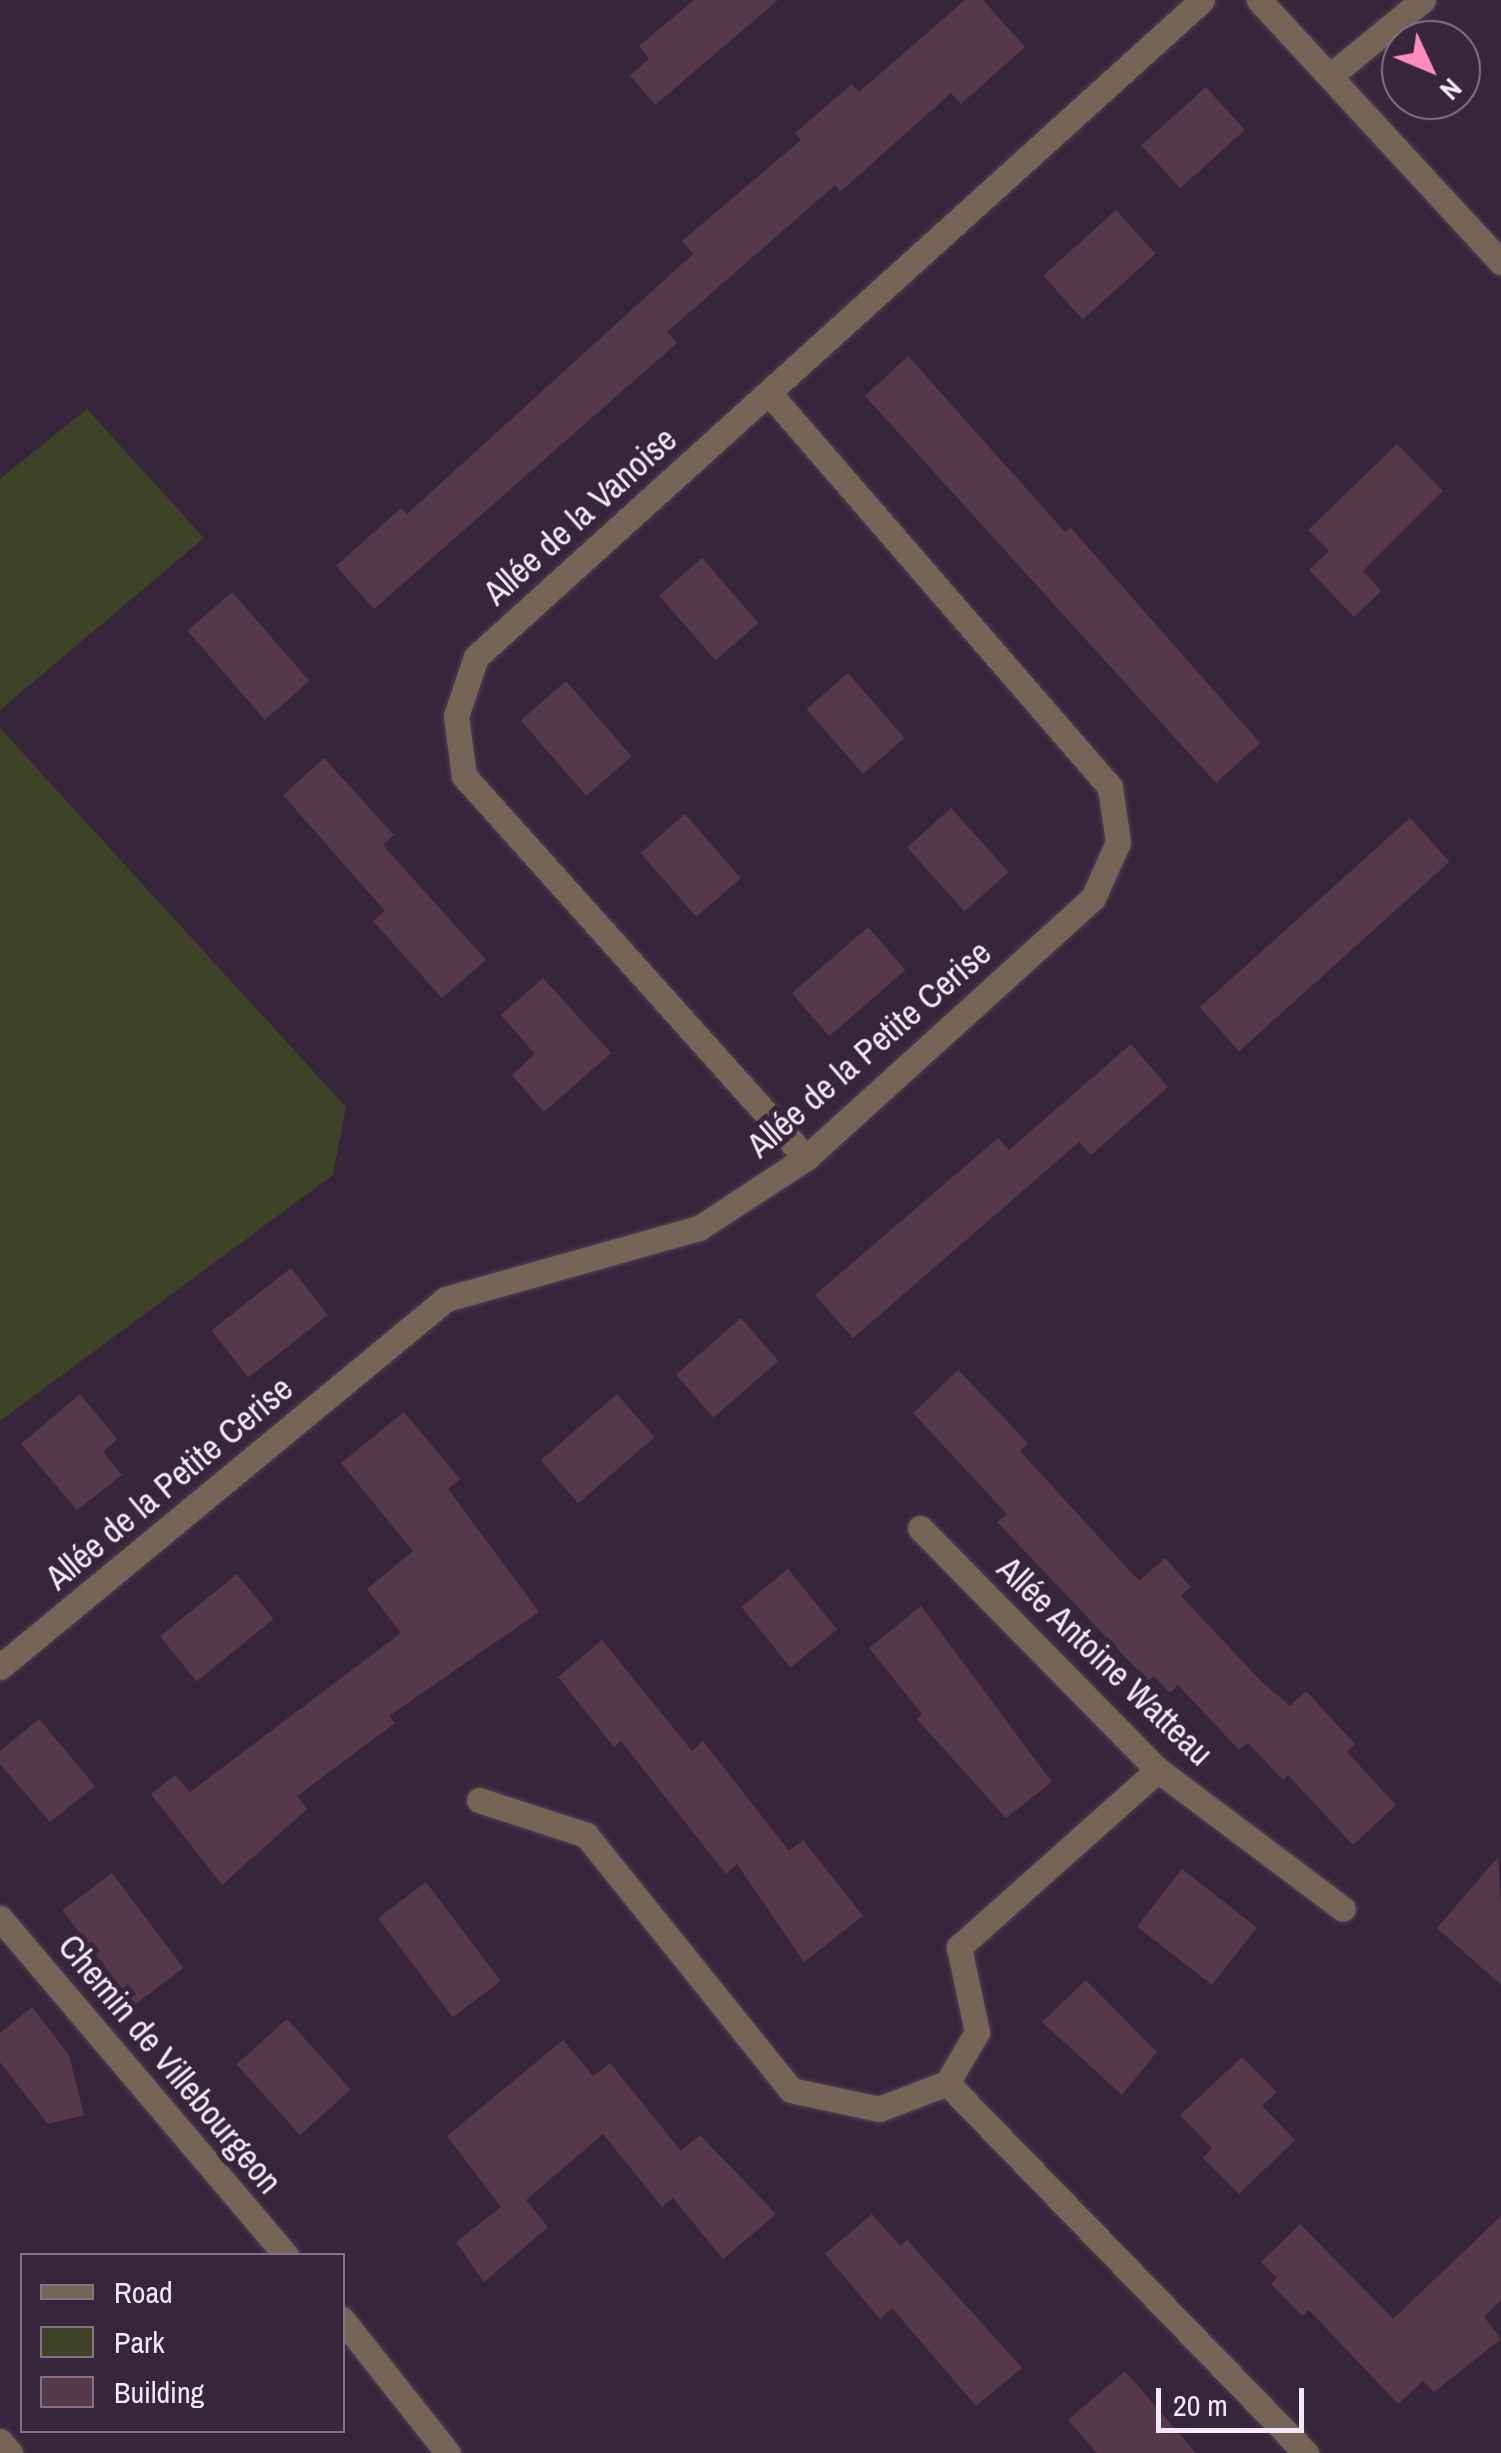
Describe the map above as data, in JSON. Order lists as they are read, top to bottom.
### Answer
{
  "streets": {
    "street": [
      "Allée de la Vanoise",
      "Allée de la Petite Cerise",
      "Allée Antoine Watteau",
      "Chemin de Villebourgeon"
    ]
  },
  "crossings": [
    ["Allée de la Vanoise", "Allée de la Petite Cerise"]
  ],
  "legend": ["Road", "Park", "Building"],
  "scale_bar": "20 m",
  "north": "bottom right"
}
